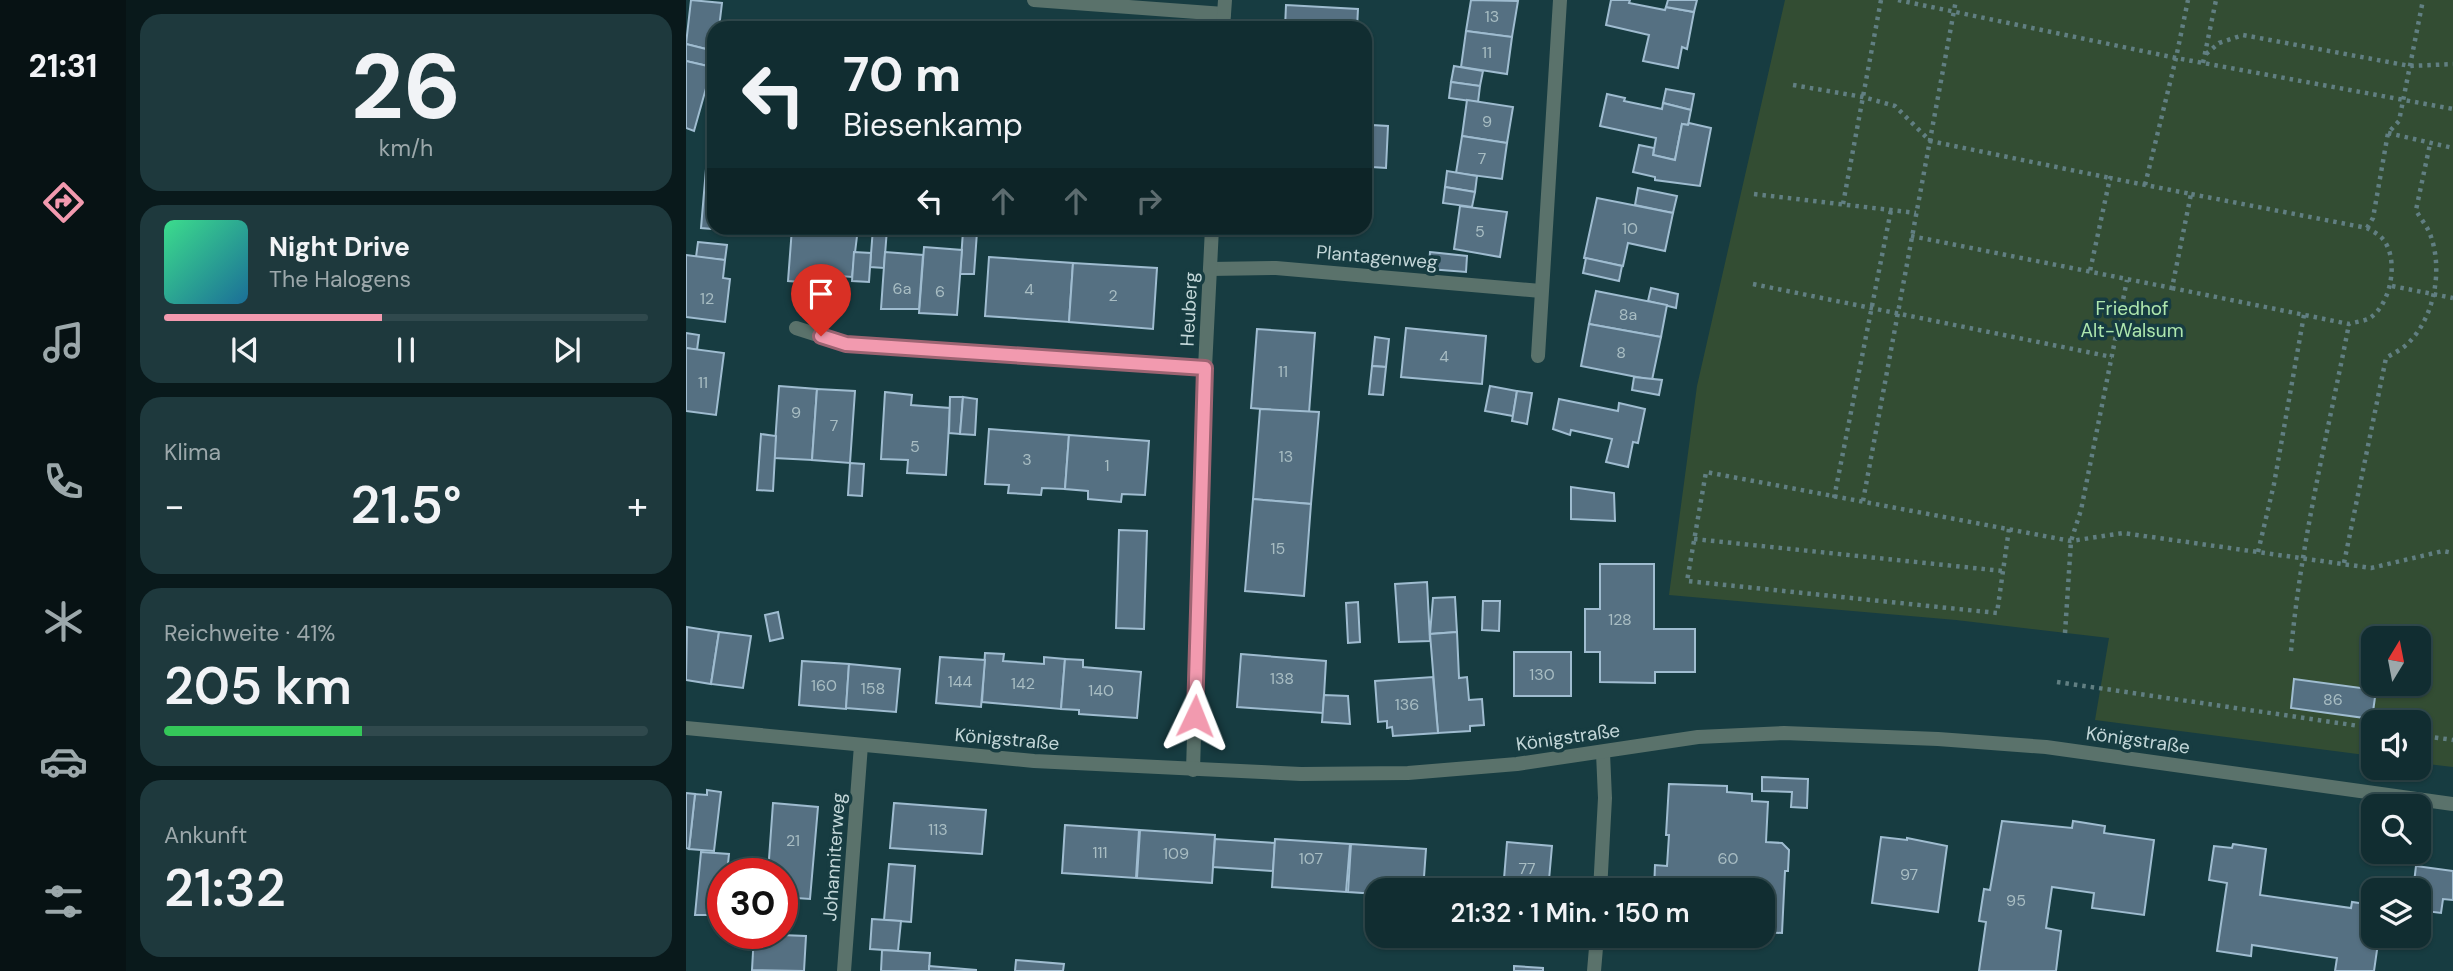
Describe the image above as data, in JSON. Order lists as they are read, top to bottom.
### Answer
{
  "streets": {
    "street": [
      "Plantagenweg",
      "Heuberg",
      "Königstraße",
      "Johanniterweg"
    ]
  },
  "crossings": [
    ["Plantagenweg", "Heuberg"],
    ["Heuberg", "Königstraße"],
    ["Königstraße", "Johanniterweg"]
  ],
  "parks": ["Friedhof Alt-Walsum"],
  "house_numbers": [
    "13",
    "11",
    "9",
    "7",
    "10",
    "5",
    "6a",
    "4",
    "6",
    "2",
    "12",
    "8a",
    "8",
    "4",
    "11",
    "11",
    "9",
    "7",
    "5",
    "13",
    "3",
    "1",
    "15",
    "128",
    "130",
    "138",
    "144",
    "142",
    "160",
    "158",
    "140",
    "86",
    "136",
    "113",
    "21",
    "111",
    "109",
    "107",
    "60",
    "77",
    "97",
    "95"
  ],
  "north": "top",
  "page": {
    "tabs": "21:31",
    "tile": [
      ["26", "km/h"],
      "Klima",
      ["Reichweite · 41%", "205 km"],
      ["Ankunft", "21:32"]
    ],
    "turn": ["70 m", "Biesenkamp"],
    "song": ["Night Drive", "The Halogens"],
    "heat": ["−", "21.5°", "+"],
    "limit": "30",
    "trip": "21:32 · 1 Min. · 150 m"
  }
}
